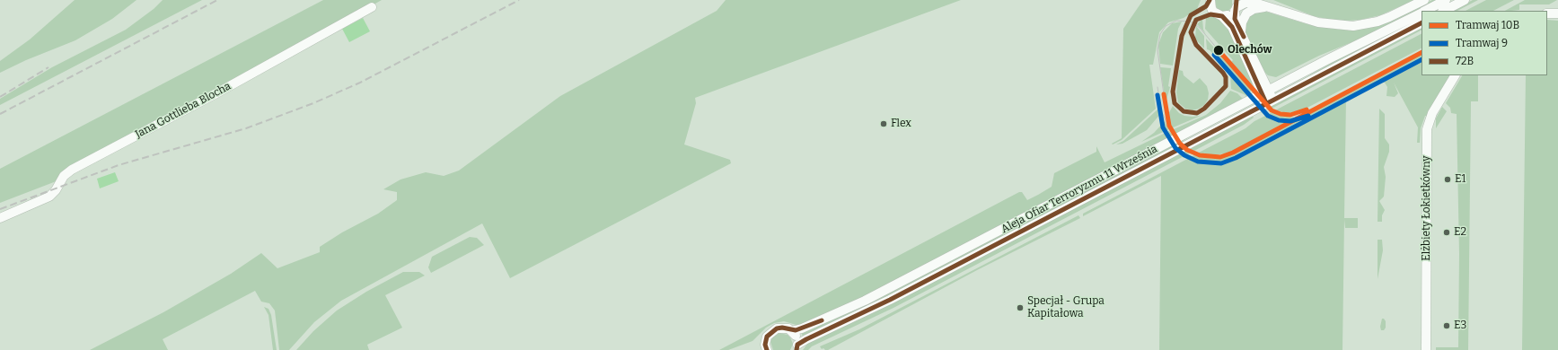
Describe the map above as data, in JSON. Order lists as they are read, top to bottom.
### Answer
{
  "streets": {
    "street": ["Jana Gottlieba Blocha", "Aleja Ofiar Terroryzmu 11 Września", "Elżbiety Łokietkówny"]
  },
  "places": [
    "Olechów",
    "Flex",
    "E1",
    "E2",
    "Specjał - Grupa Kapitałowa",
    "E3"
  ],
  "lines": ["transit line 72B", "tram line 10B", "tram line 9"],
  "legend": ["Tramwaj 10B", "Tramwaj 9", "72B"]
}
